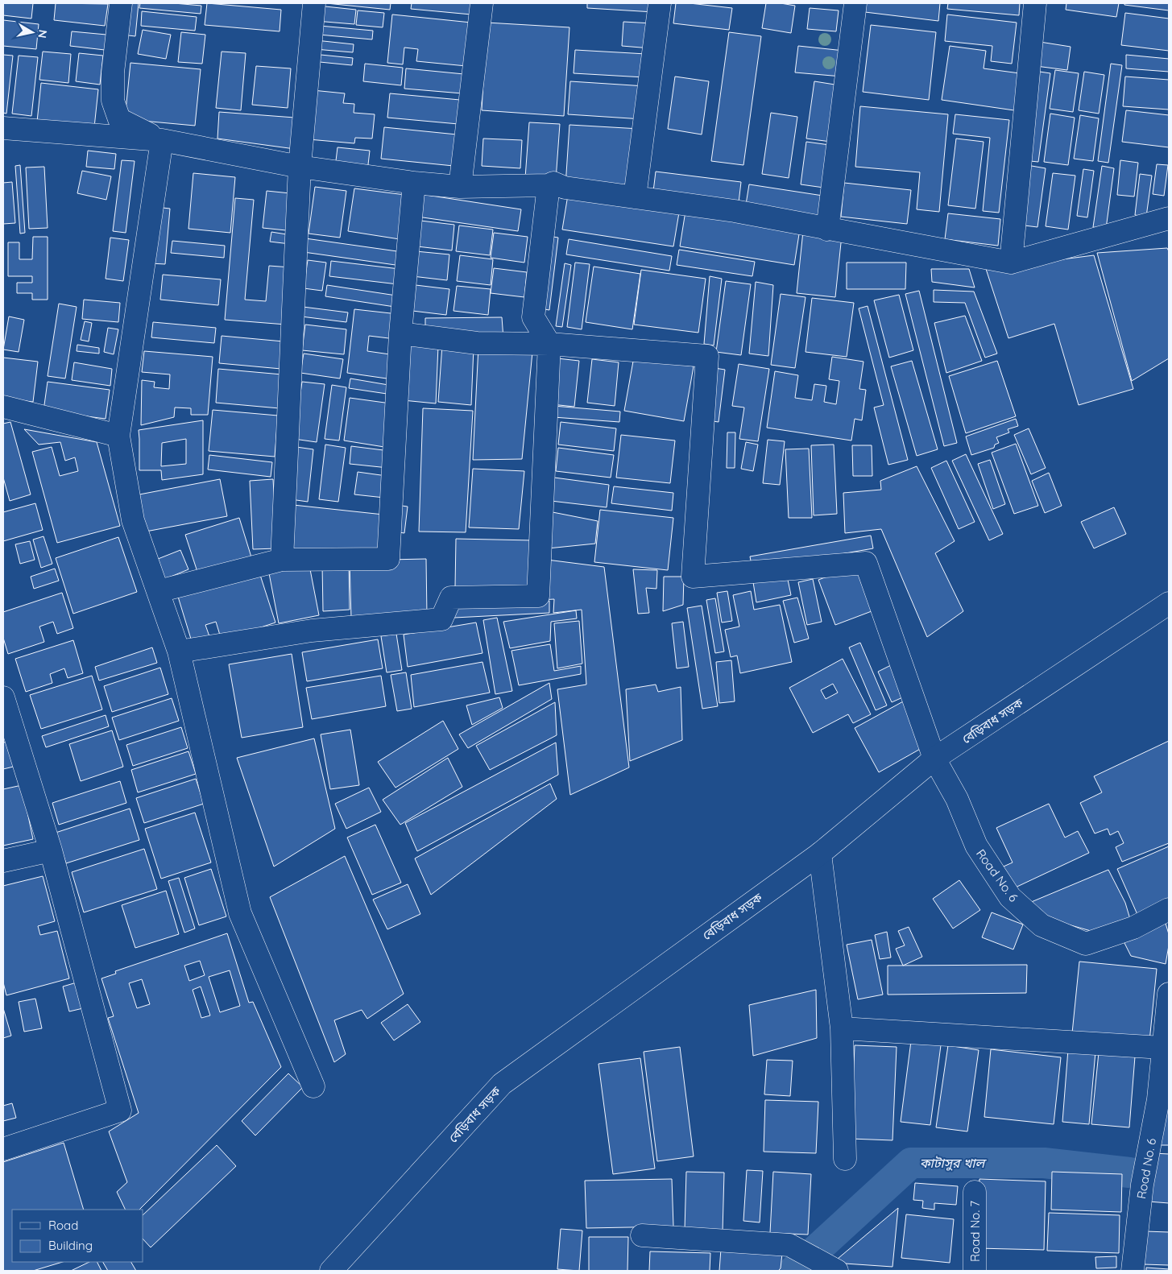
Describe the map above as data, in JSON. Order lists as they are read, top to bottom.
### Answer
{
  "streets": {
    "main road": ["বেড়িবাধ সড়ক", "Road No. 6", "Road No. 7"]
  },
  "crossings": [
    ["বেড়িবাধ সড়ক", "Road No. 6"]
  ],
  "water": ["কাটাসুর খাল"],
  "legend": ["Road", "Building"],
  "north": "right"
}
